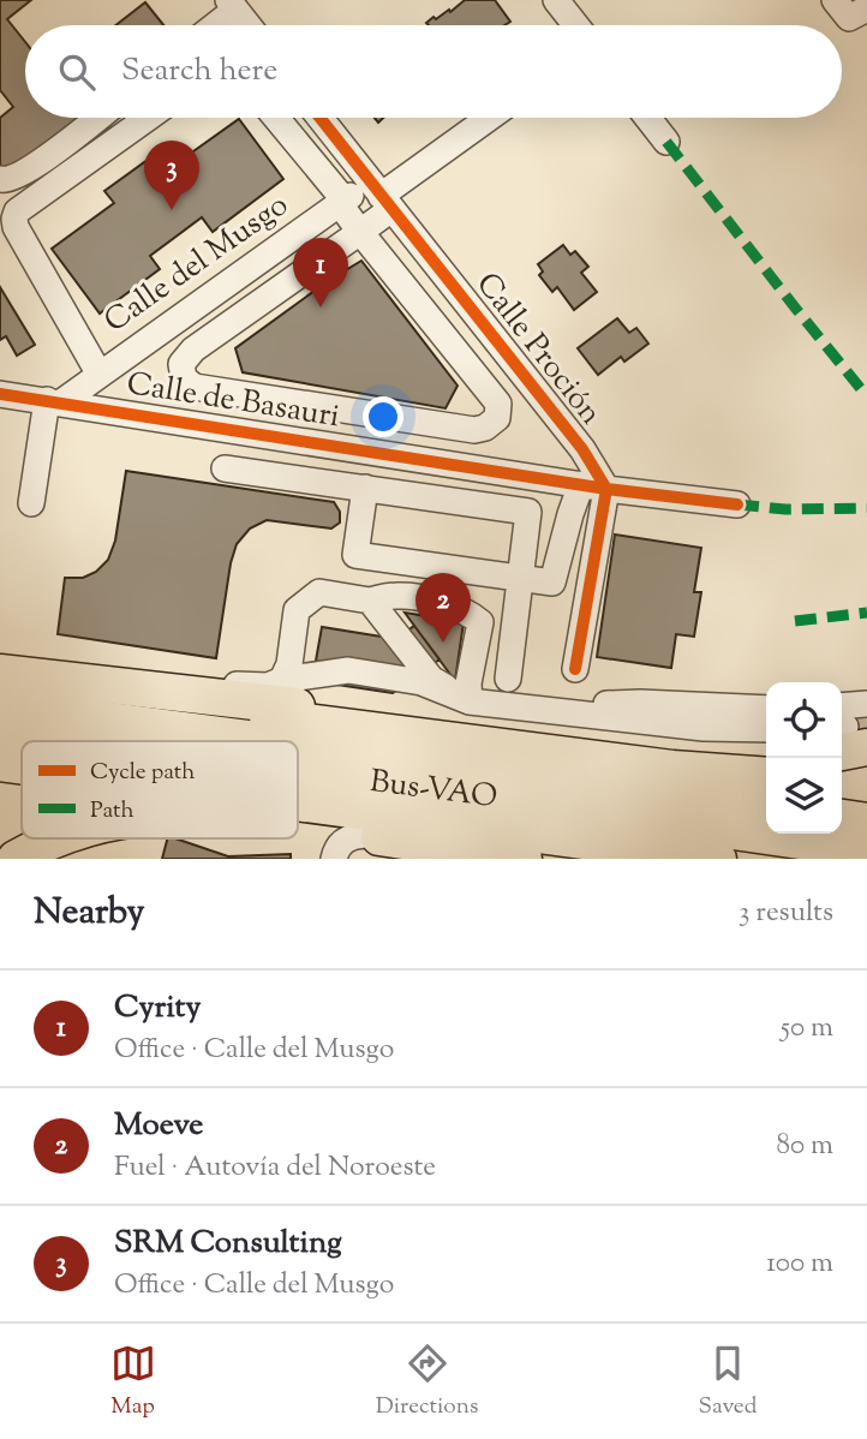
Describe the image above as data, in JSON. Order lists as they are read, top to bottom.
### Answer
{
  "streets": {
    "highway": ["Bus-VAO"],
    "street": ["Calle del Musgo", "Calle Proción", "Calle de Basauri"]
  },
  "crossings": [
    ["Calle del Musgo", "Calle Proción"],
    ["Calle del Musgo", "Calle de Basauri"],
    ["Calle Proción", "Calle de Basauri"]
  ],
  "legend": ["Cycle path", "Path"],
  "page": {
    "search": "Search here",
    "pins": ["3", "1", "2"],
    "heading": ["Nearby", "3 results"],
    "list": [
      {
        "mark": "1",
        "name": "Cyrity",
        "note": "Office · Calle del Musgo",
        "value": "50 m"
      },
      {
        "mark": "2",
        "name": "Moeve",
        "note": "Fuel · Autovía del Noroeste",
        "value": "80 m"
      },
      {
        "mark": "3",
        "name": "SRM Consulting",
        "note": "Office · Calle del Musgo",
        "value": "100 m"
      }
    ],
    "nav": ["Map", "Directions", "Saved"]
  }
}
